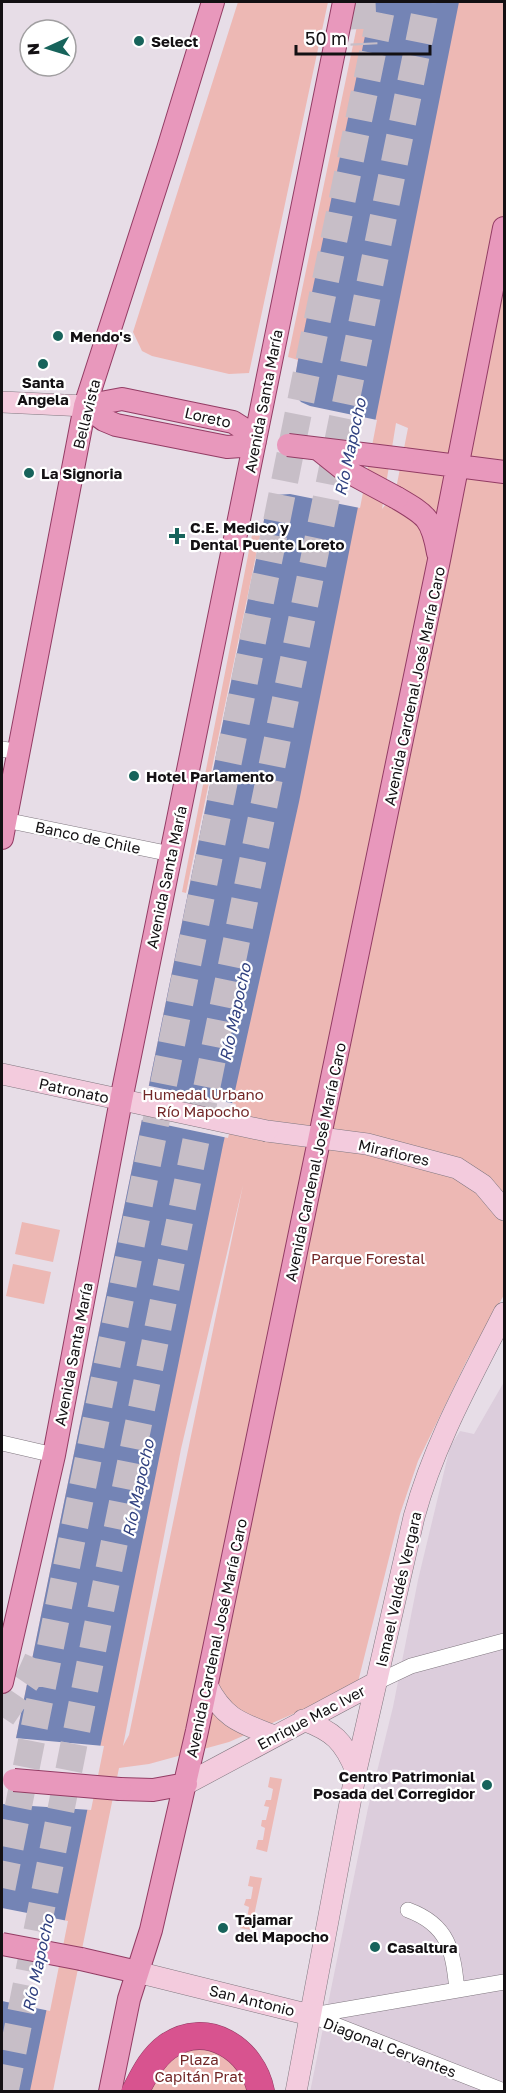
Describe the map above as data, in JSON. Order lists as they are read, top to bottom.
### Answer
{
  "streets": {
    "main road": [
      "Avenida Santa María",
      "Bellavista",
      "Loreto",
      "Avenida Cardenal José María Caro",
      "Patronato",
      "Miraflores",
      "Ismael Valdés Vergara",
      "Enrique Mac Iver",
      "San Antonio"
    ],
    "street": ["Banco de Chile", "Diagonal Cervantes"]
  },
  "crossings": [
    ["Avenida Santa María", "Loreto"],
    ["Avenida Santa María", "Banco de Chile"],
    ["Avenida Santa María", "Patronato"],
    ["Bellavista", "Loreto"],
    ["Bellavista", "Banco de Chile"],
    ["Loreto", "Avenida Cardenal José María Caro"],
    ["Avenida Cardenal José María Caro", "Miraflores"],
    ["Avenida Cardenal José María Caro", "Enrique Mac Iver"],
    ["Avenida Cardenal José María Caro", "San Antonio"],
    ["Patronato", "Miraflores"],
    ["Ismael Valdés Vergara", "Enrique Mac Iver"],
    ["Ismael Valdés Vergara", "San Antonio"],
    ["Ismael Valdés Vergara", "Diagonal Cervantes"],
    ["San Antonio", "Diagonal Cervantes"]
  ],
  "water": ["Río Mapocho"],
  "parks": ["Humedal Urbano Río Mapocho", "Parque Forestal", "Plaza Capitán Prat"],
  "places": {
    "other": [
      "Select",
      "Mendo's",
      "Santa Angela",
      "La Signoria",
      "Hotel Parlamento",
      "Centro Patrimonial Posada del Corregidor",
      "Tajamar del Mapocho",
      "Casaltura"
    ],
    "health": ["C.E. Medico y Dental Puente Loreto"]
  },
  "scale_bar": "50 m",
  "north": "left"
}
